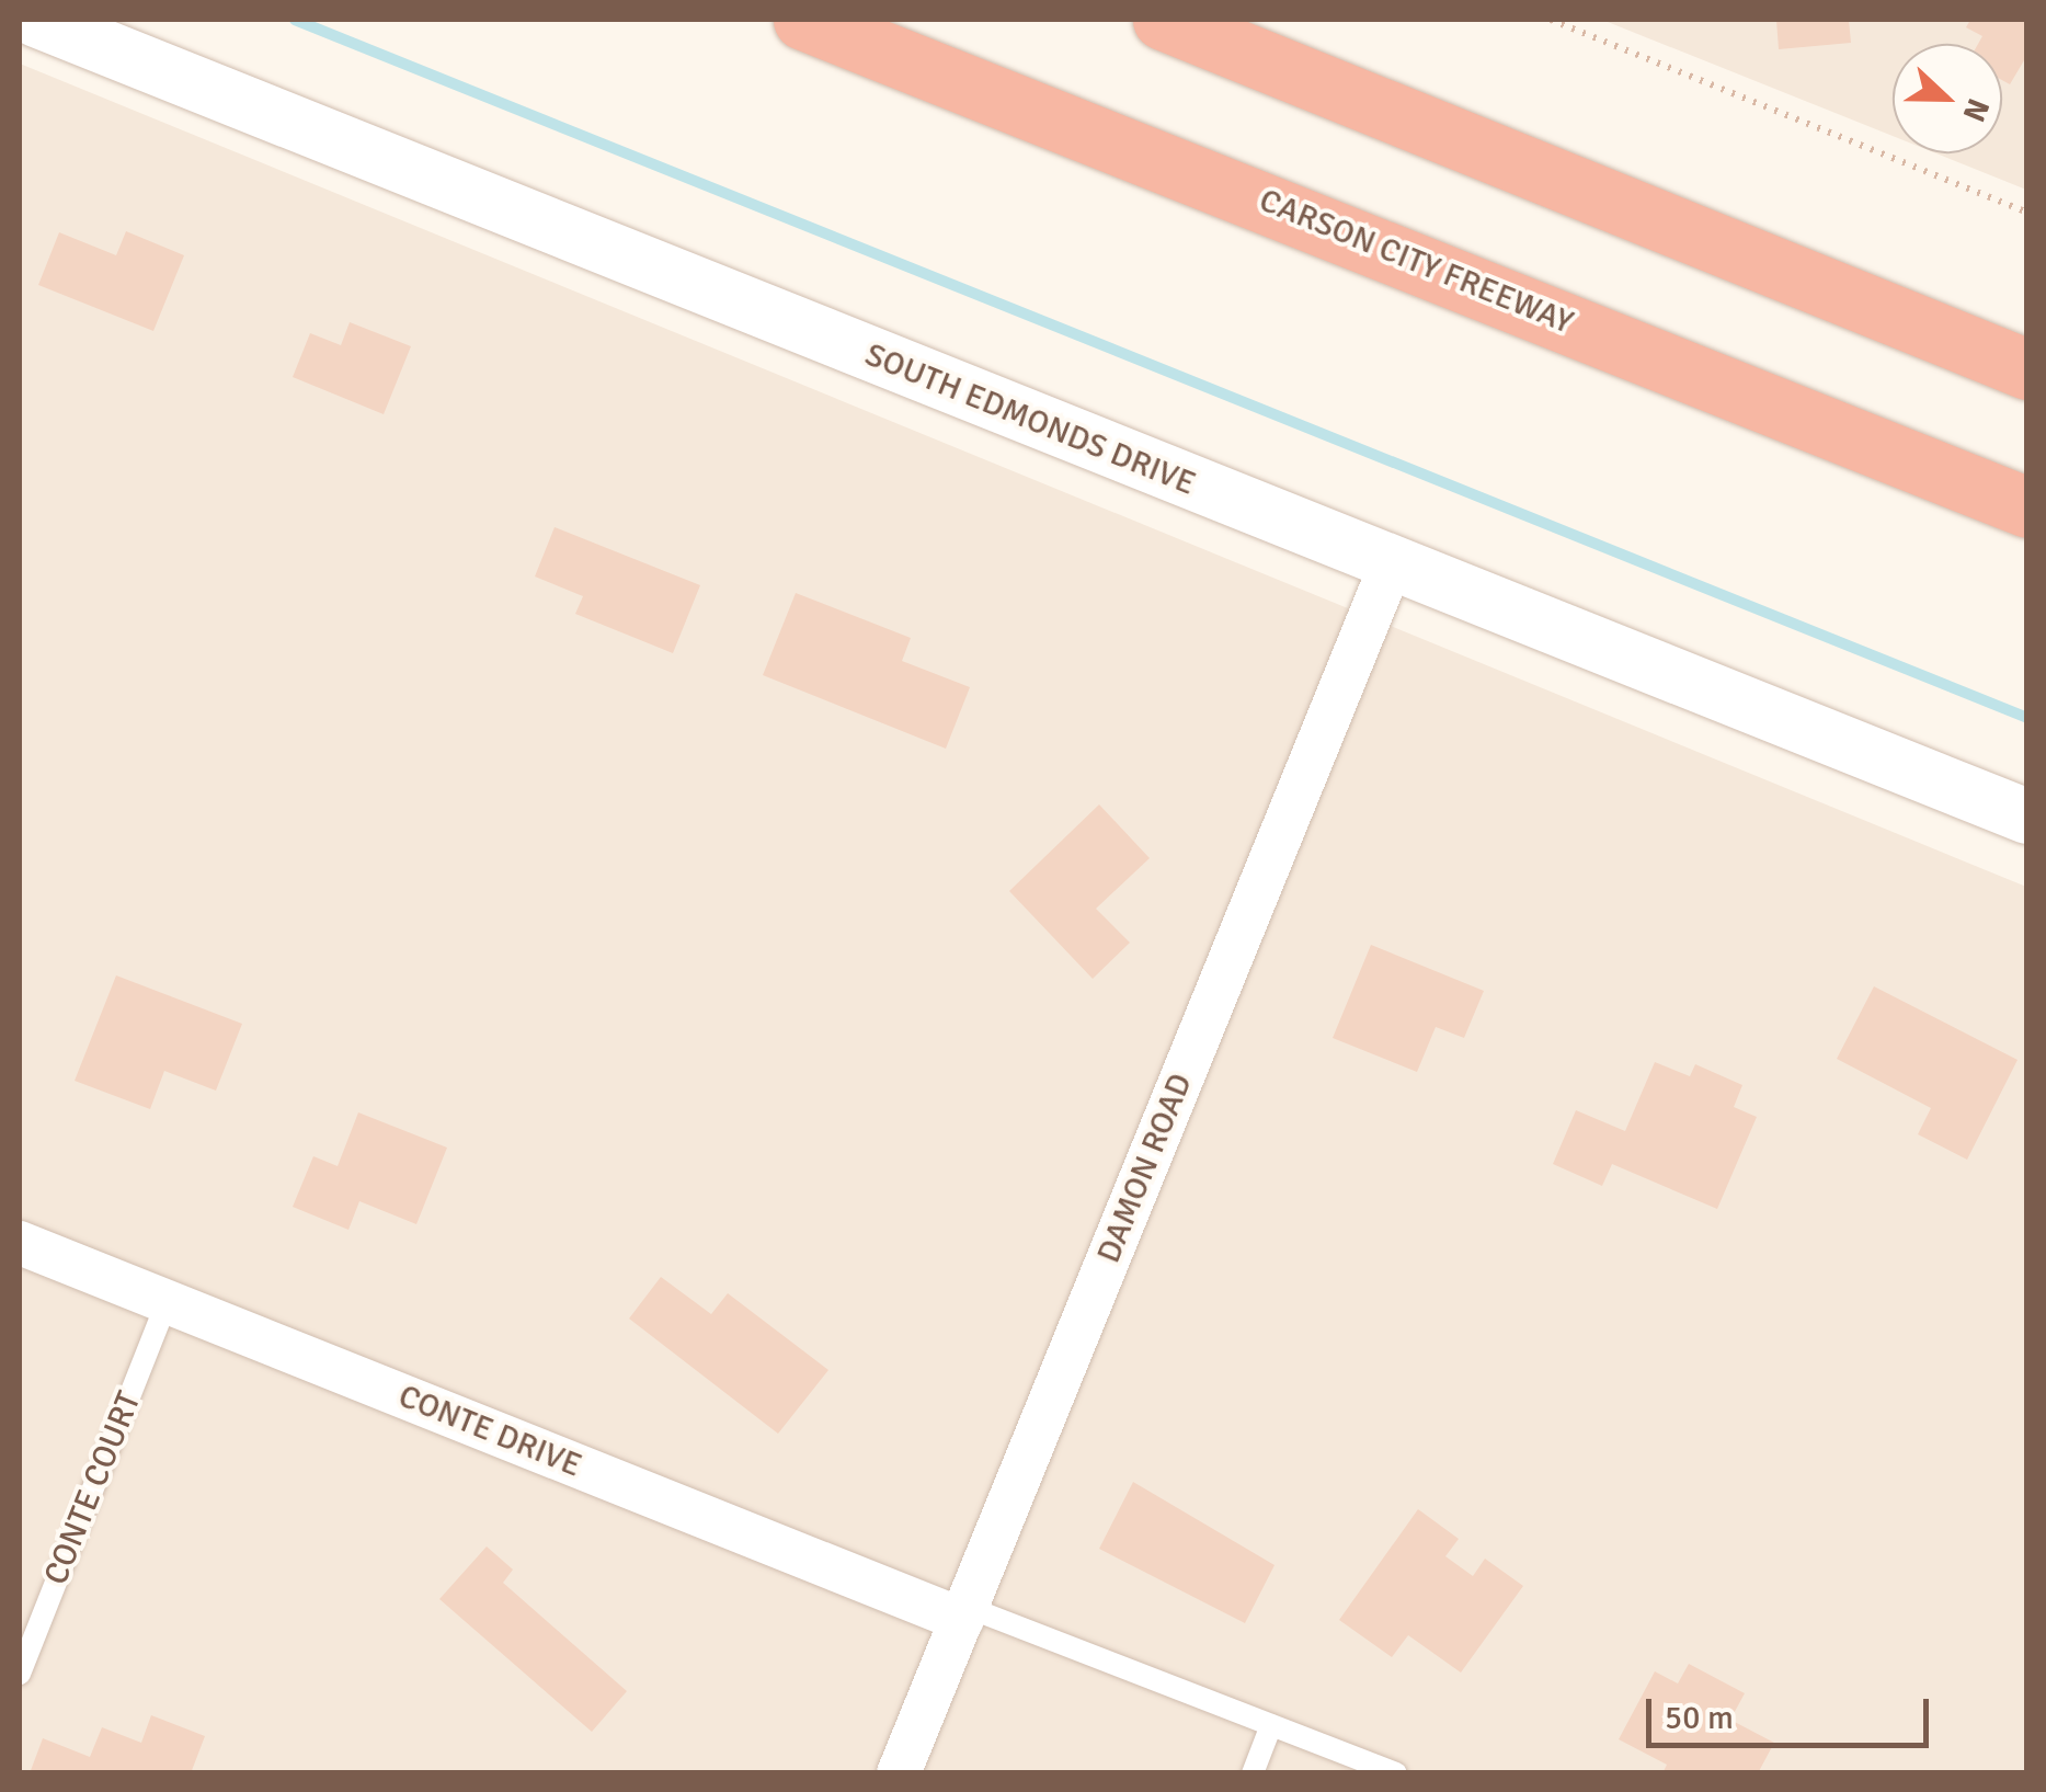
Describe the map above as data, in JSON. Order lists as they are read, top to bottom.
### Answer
{
  "streets": {
    "highway": ["CARSON CITY FREEWAY"],
    "street": ["SOUTH EDMONDS DRIVE", "DAMON ROAD", "CONTE DRIVE"],
    "lane": ["CONTE COURT"]
  },
  "crossings": [
    ["SOUTH EDMONDS DRIVE", "DAMON ROAD"],
    ["DAMON ROAD", "CONTE DRIVE"],
    ["CONTE DRIVE", "CONTE COURT"]
  ],
  "scale_bar": "50 m",
  "north": "right"
}
